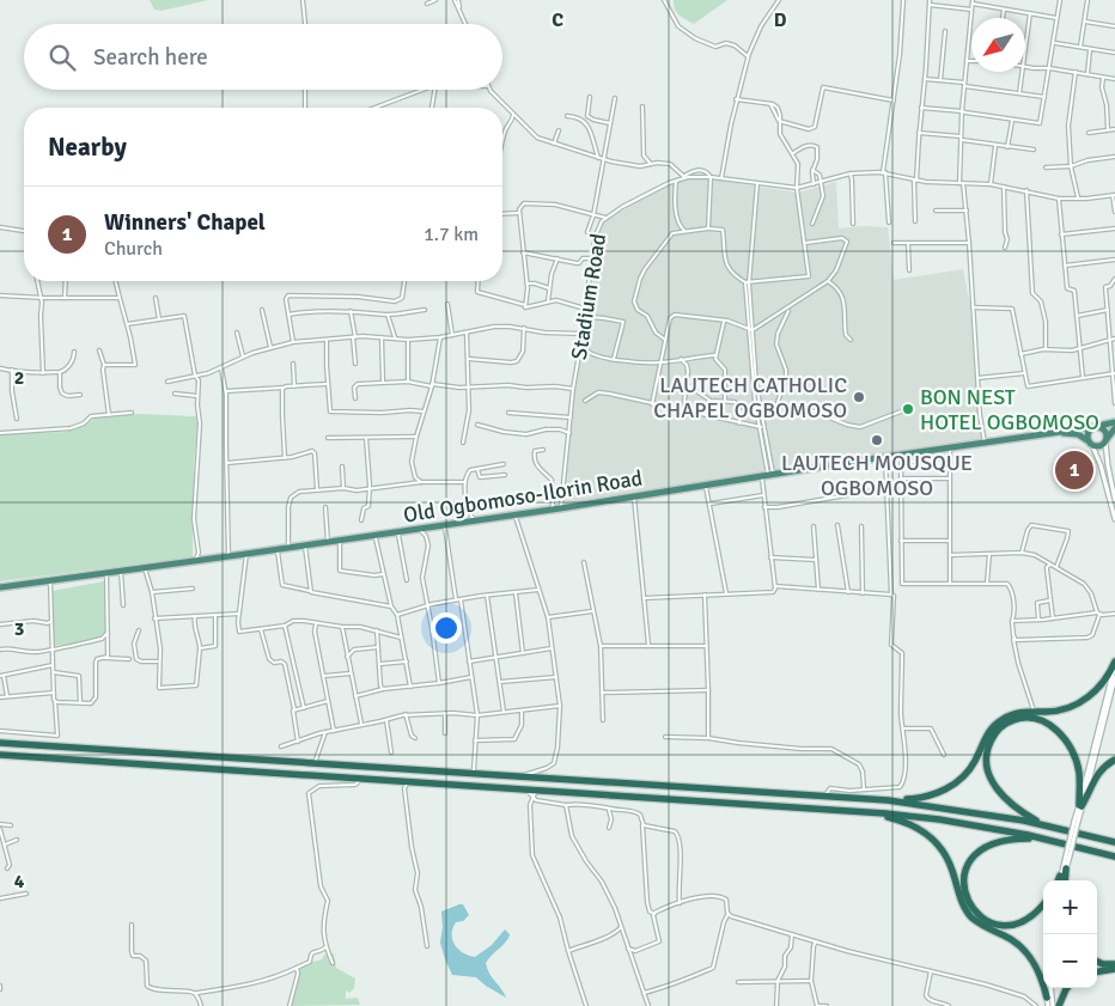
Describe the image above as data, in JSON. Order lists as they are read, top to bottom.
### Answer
{
  "streets": {
    "highway": ["Old Ogbomoso-Ilorin Road"],
    "street": ["Stadium Road"]
  },
  "crossings": [
    ["Stadium Road", "Old Ogbomoso-Ilorin Road"]
  ],
  "places": ["LAUTECH CATHOLIC CHAPEL OGBOMOSO", "BON NEST HOTEL OGBOMOSO", "LAUTECH MOUSQUE OGBOMOSO"],
  "north": "bottom left",
  "page": {
    "search": "Search here",
    "heading": "Nearby",
    "list": [
      {
        "mark": "1",
        "name": "Winners' Chapel",
        "note": "Church",
        "value": "1.7 km"
      }
    ],
    "pins": "1",
    "map_buttons": ["+", "−"]
  },
  "grid": {
    "columns": ["C", "D"],
    "rows": ["2", "3", "4"]
  }
}
